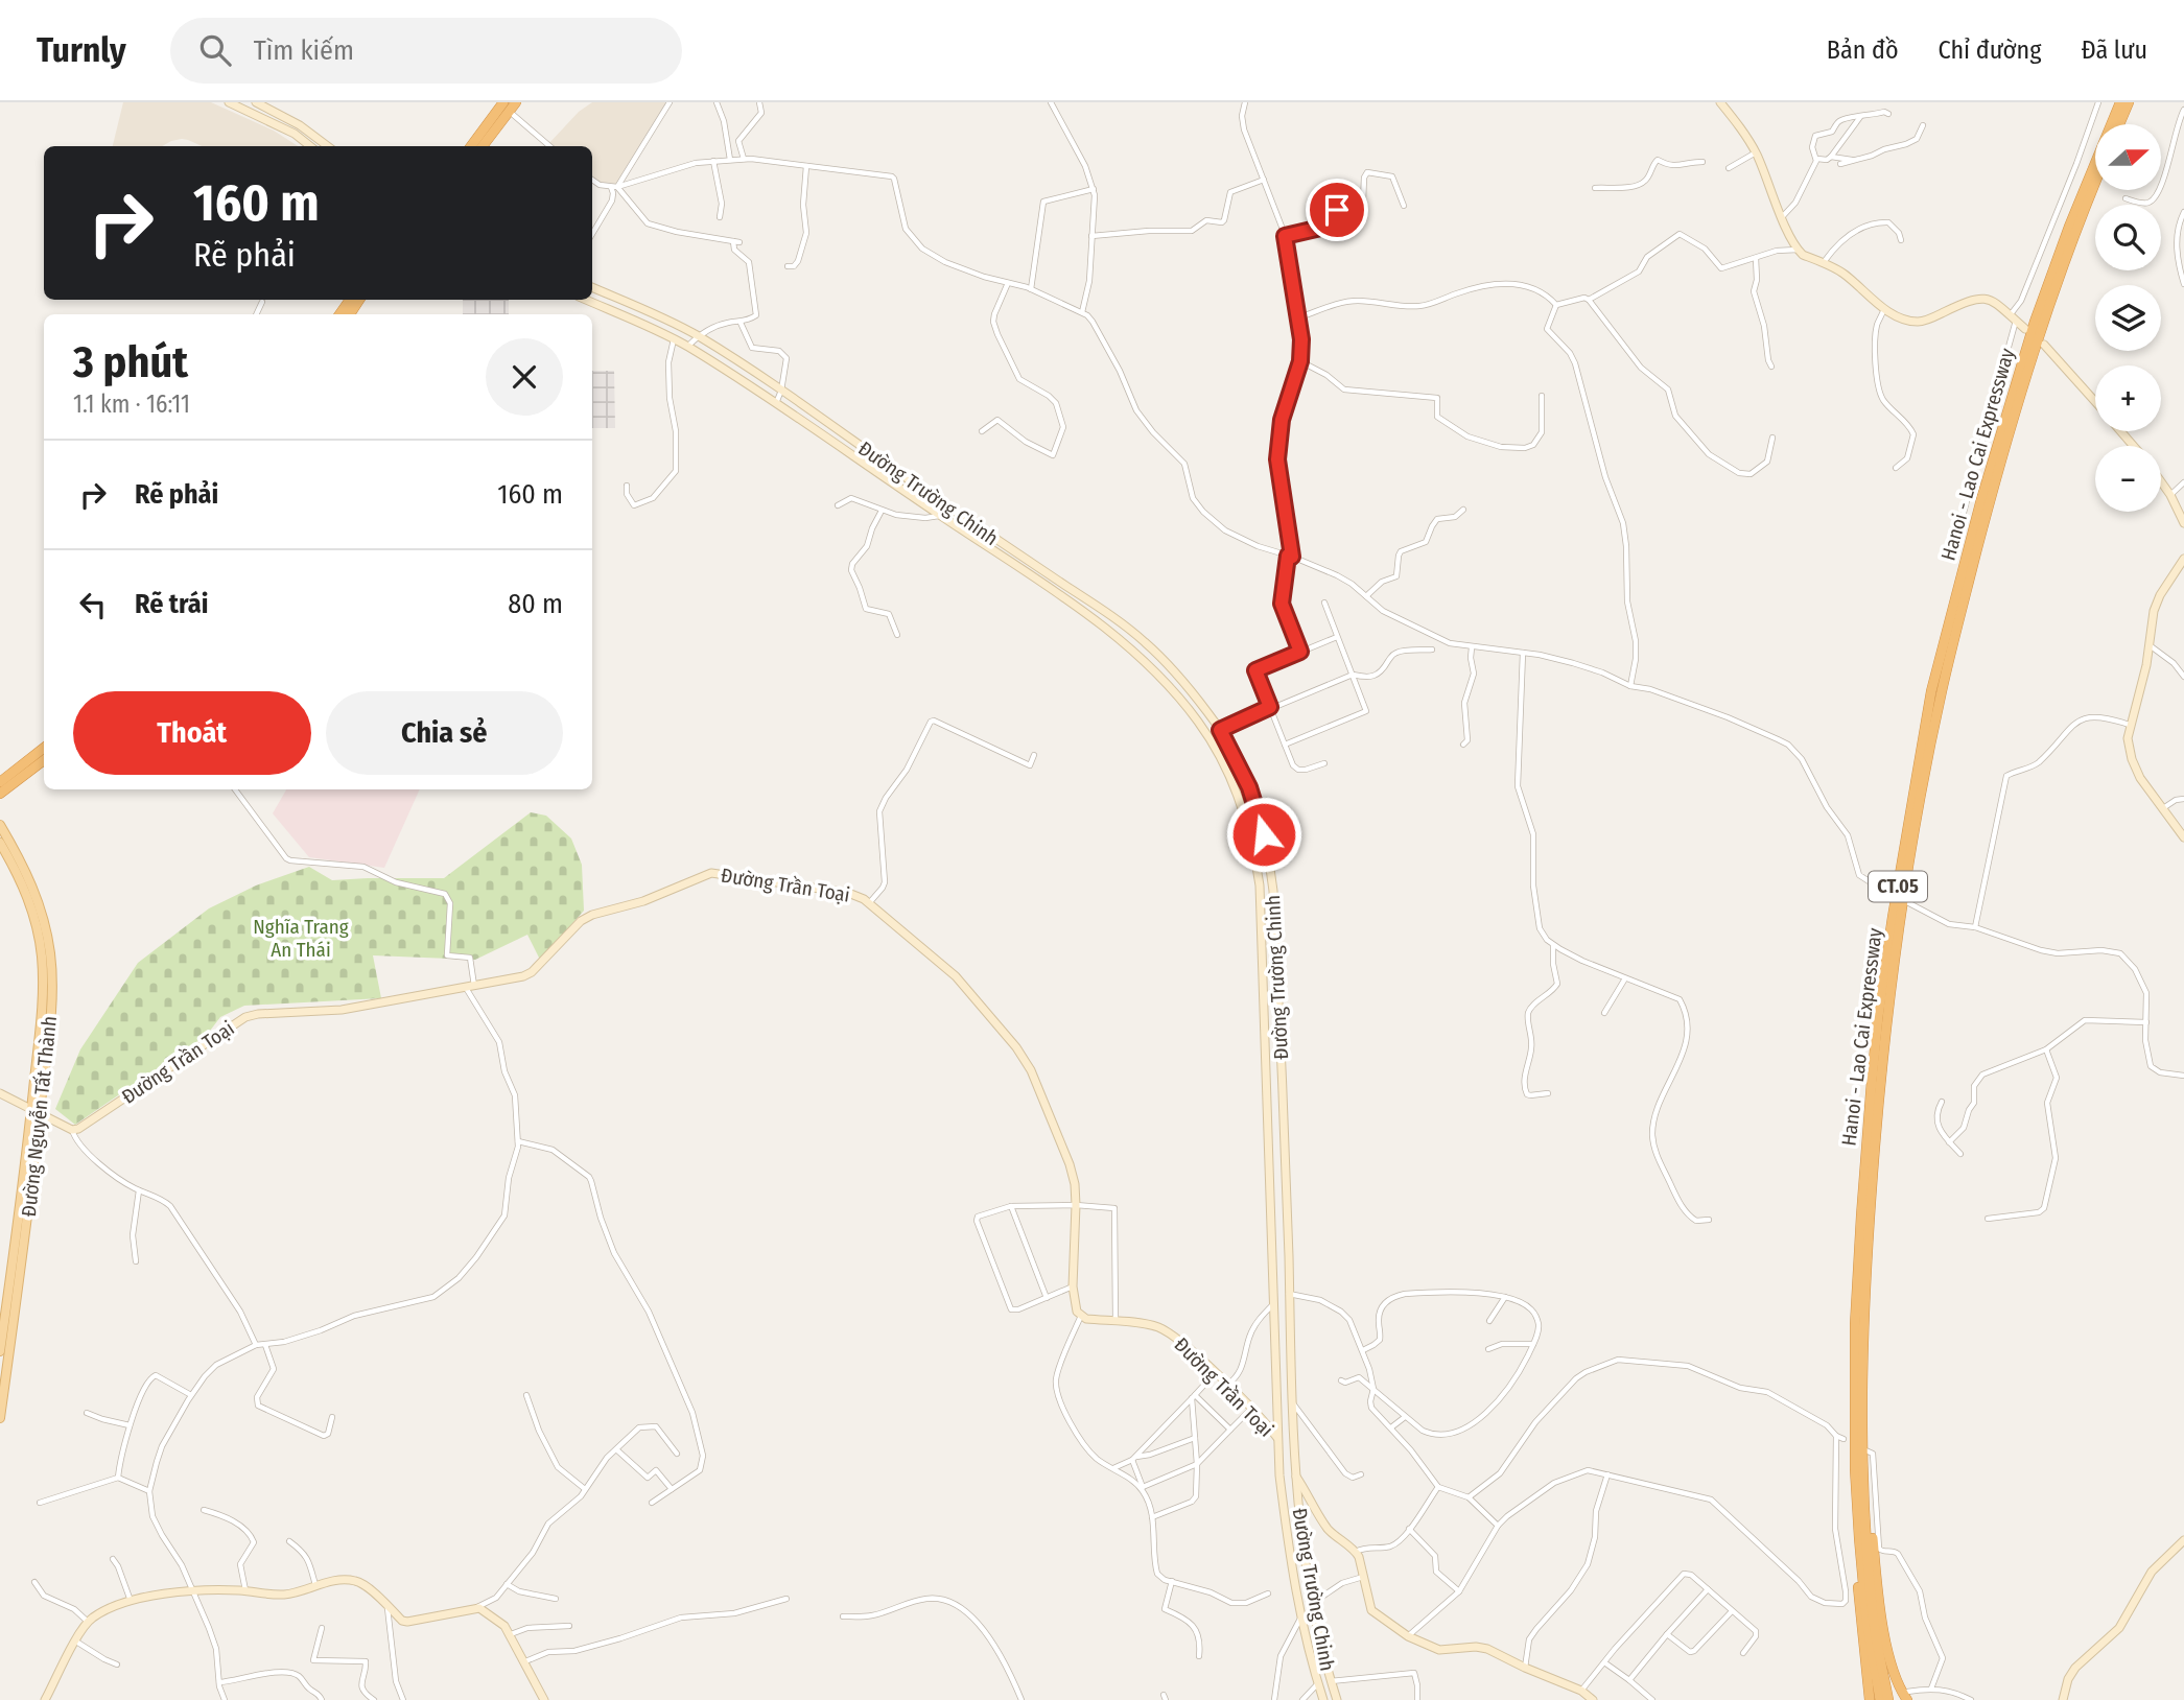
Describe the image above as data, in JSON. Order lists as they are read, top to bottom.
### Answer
{
  "streets": {
    "highway": ["Hanoi - Lao Cai Expressway", "CT.05"],
    "main road": ["Đường Nguyễn Tất Thành"],
    "street": ["Đường Trường Chinh", "Đường Trần Toại"]
  },
  "crossings": [
    ["Đường Trường Chinh", "Đường Trần Toại"]
  ],
  "parks": ["Nghĩa Trang An Thái"],
  "north": "right",
  "page": {
    "header": "Turnly",
    "search": "Tìm kiếm",
    "nav": ["Bản đồ", "Chỉ đường", "Đã lưu"],
    "map_buttons": ["+", "−"],
    "turn": ["160 m", "Rẽ phải"],
    "heading": ["3 phút", "1.1 km · 16:11"],
    "list": [
      {
        "name": "Rẽ phải",
        "value": "160 m"
      },
      {
        "name": "Rẽ trái",
        "value": "80 m"
      }
    ],
    "buttons": ["Thoát", "Chia sẻ"]
  }
}
